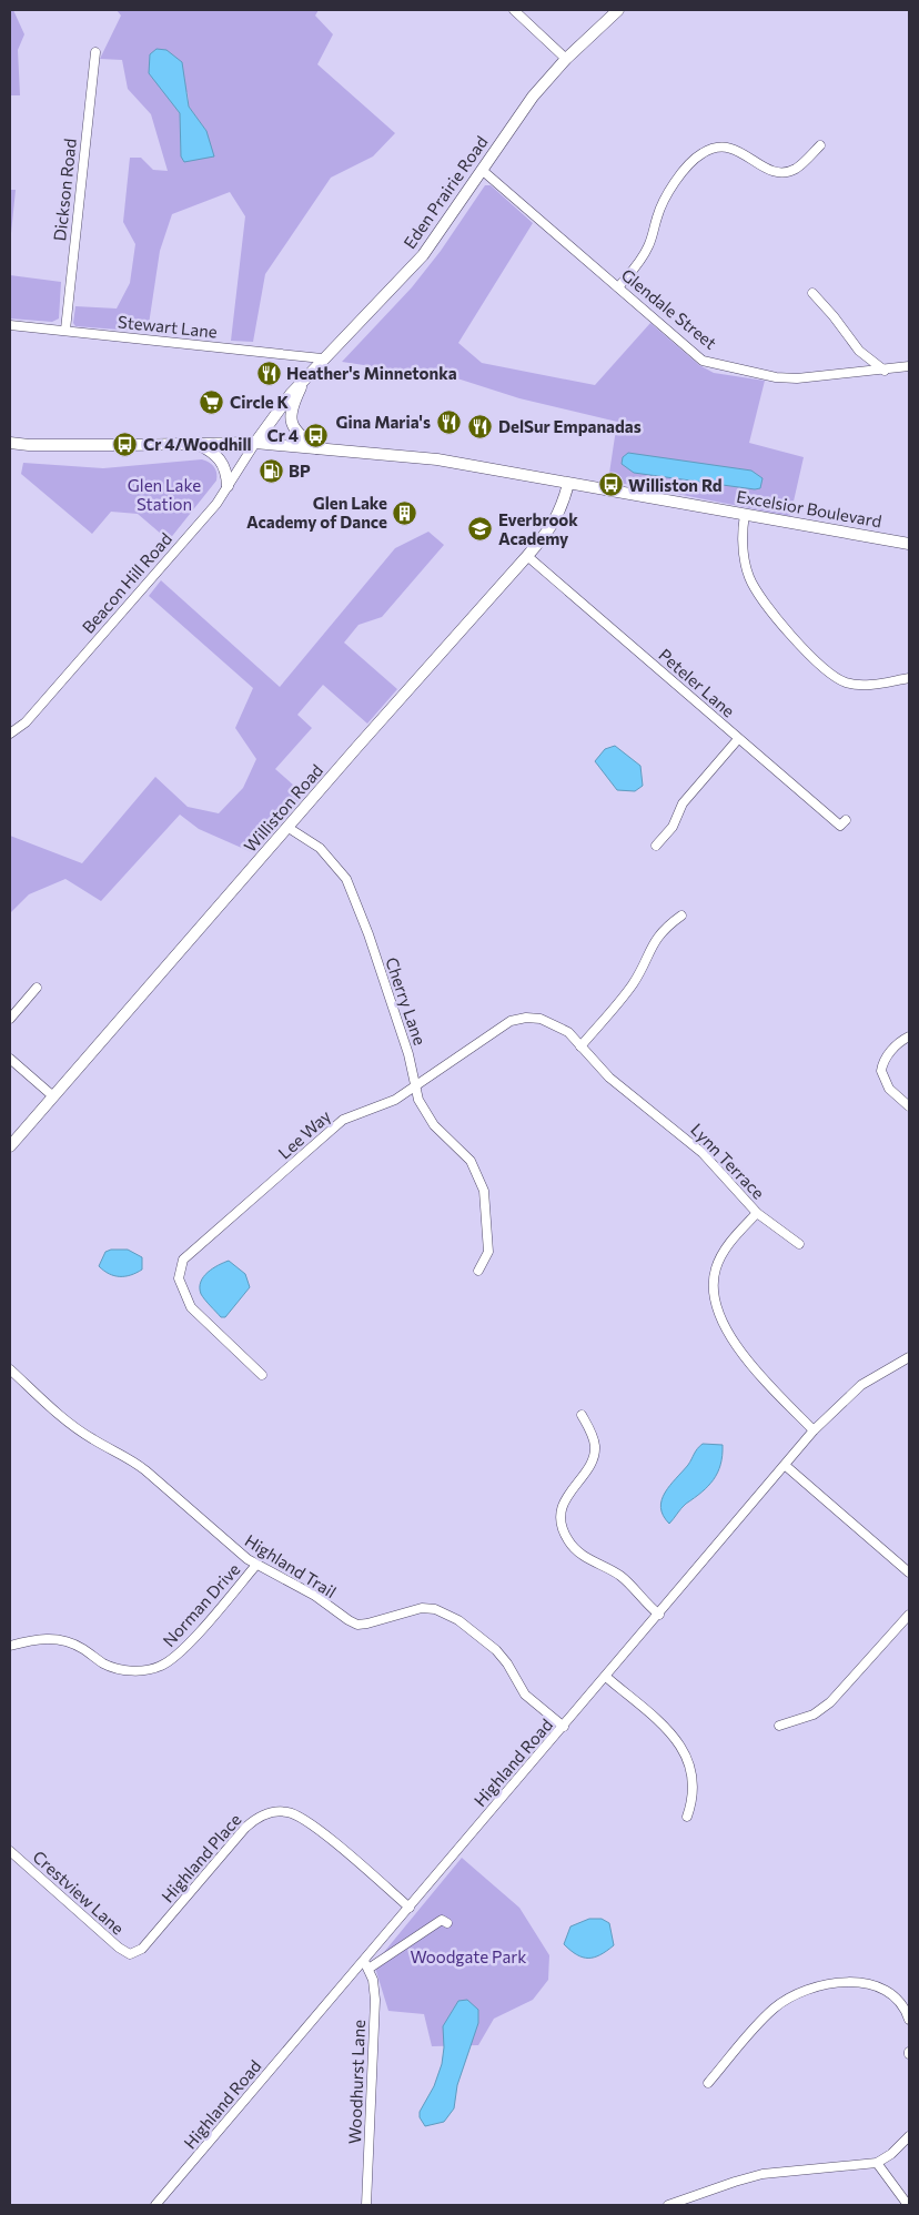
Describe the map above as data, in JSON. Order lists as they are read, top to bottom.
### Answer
{
  "streets": {
    "main road": ["Eden Prairie Road", "Excelsior Boulevard", "Williston Road"],
    "street": [
      "Dickson Road",
      "Glendale Street",
      "Stewart Lane",
      "Beacon Hill Road",
      "Peteler Lane",
      "Cherry Lane",
      "Lee Way",
      "Lynn Terrace",
      "Highland Trail",
      "Norman Drive",
      "Highland Road",
      "Highland Place",
      "Crestview Lane",
      "Woodhurst Lane"
    ]
  },
  "crossings": [
    ["Dickson Road", "Stewart Lane"],
    ["Eden Prairie Road", "Glendale Street"],
    ["Eden Prairie Road", "Stewart Lane"],
    ["Eden Prairie Road", "Excelsior Boulevard"],
    ["Eden Prairie Road", "Beacon Hill Road"],
    ["Excelsior Boulevard", "Beacon Hill Road"],
    ["Excelsior Boulevard", "Williston Road"],
    ["Peteler Lane", "Williston Road"],
    ["Williston Road", "Cherry Lane"],
    ["Cherry Lane", "Lee Way"],
    ["Lee Way", "Lynn Terrace"],
    ["Highland Trail", "Norman Drive"],
    ["Highland Trail", "Highland Road"],
    ["Highland Road", "Highland Place"],
    ["Highland Road", "Woodhurst Lane"],
    ["Highland Place", "Crestview Lane"]
  ],
  "parks": ["Glen Lake Station", "Woodgate Park"],
  "places": {
    "restaurant": ["Heather's Minnetonka", "Gina Maria's", "DelSur Empanadas"],
    "supermarket": ["Circle K"],
    "bus stop": ["Cr 4", "Cr 4/Woodhill", "Williston Rd"],
    "fuel station": ["BP"],
    "building": ["Glen Lake Academy of Dance"],
    "school or university": ["Everbrook Academy"]
  }
}
